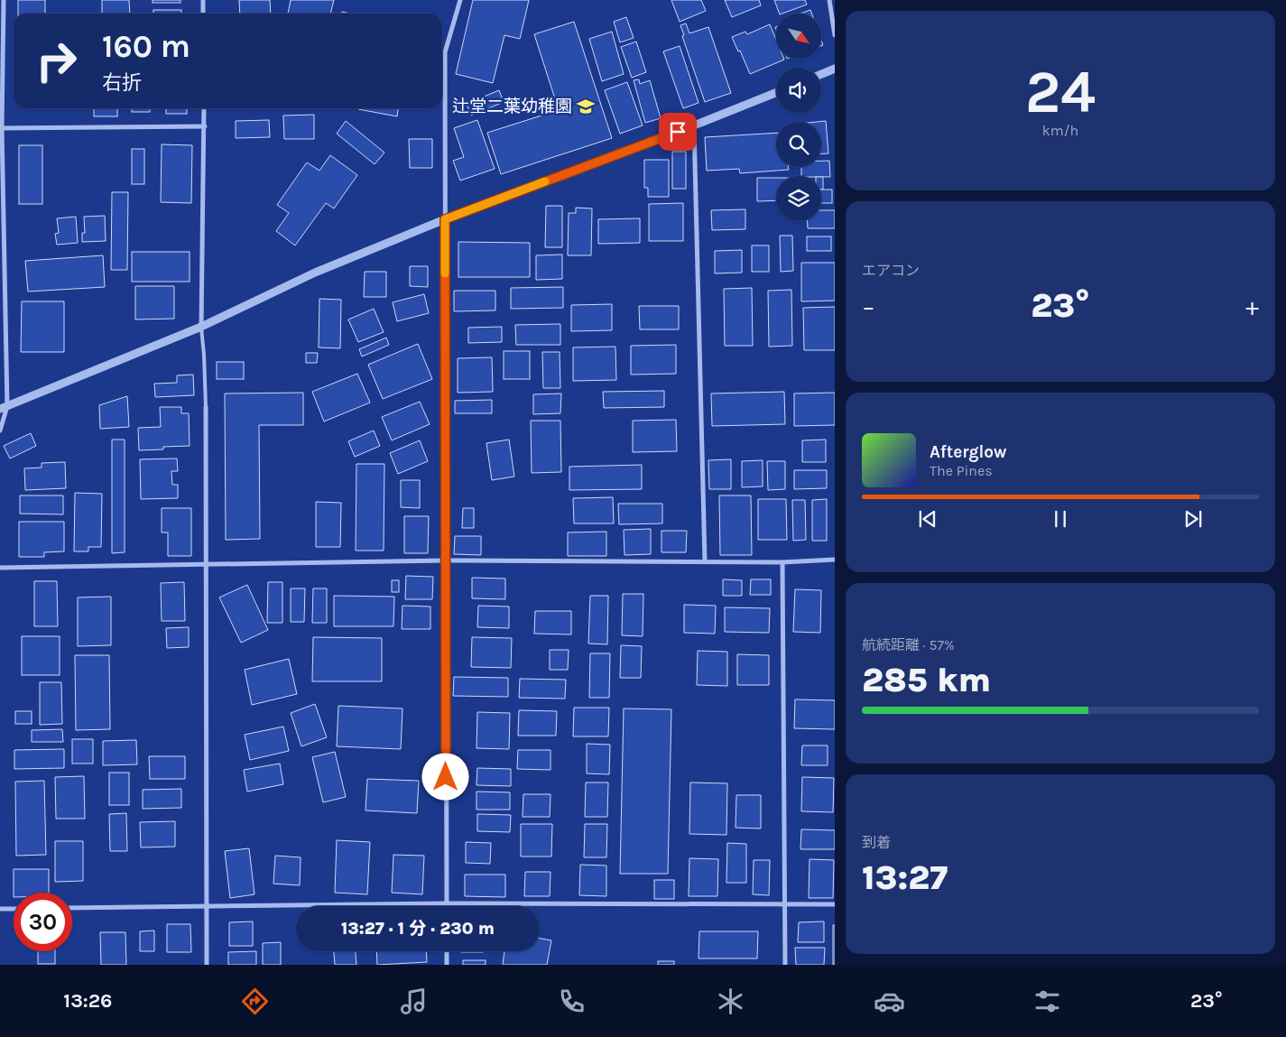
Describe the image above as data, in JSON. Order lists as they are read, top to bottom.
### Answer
{
  "places": {
    "school or university": ["辻堂二葉幼稚園"]
  },
  "north": "bottom right",
  "page": {
    "tile": [
      ["24", "km/h"],
      "エアコン",
      ["航続距離 · 57%", "285 km"],
      ["到着", "13:27"]
    ],
    "turn": ["160 m", "右折"],
    "heat": ["−", "23°", "+"],
    "song": ["Afterglow", "The Pines"],
    "limit": "30",
    "trip": "13:27 · 1 分 · 230 m",
    "tabs": ["13:26", "23°"]
  }
}
